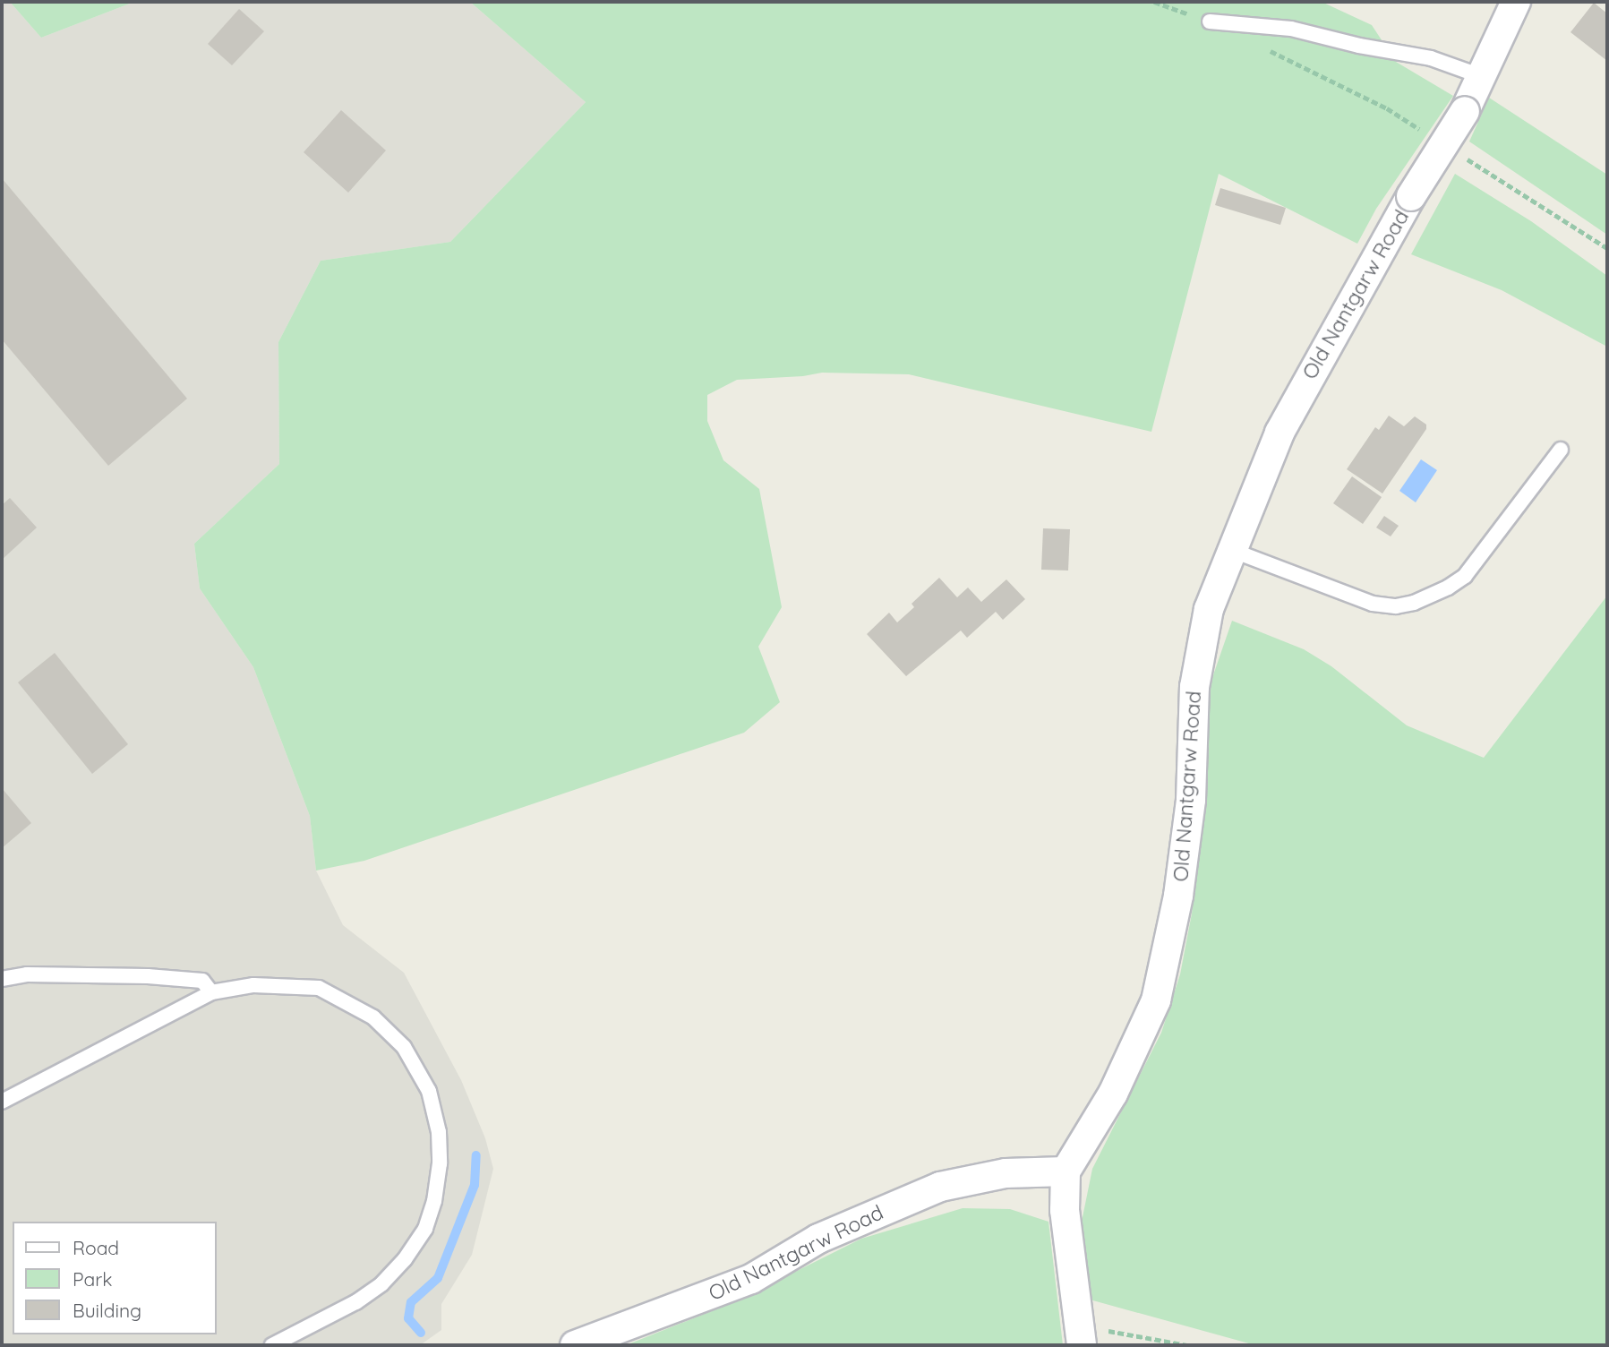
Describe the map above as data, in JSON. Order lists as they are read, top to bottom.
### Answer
{
  "streets": {
    "street": ["Old Nantgarw Road"]
  },
  "legend": ["Road", "Park", "Building"]
}
